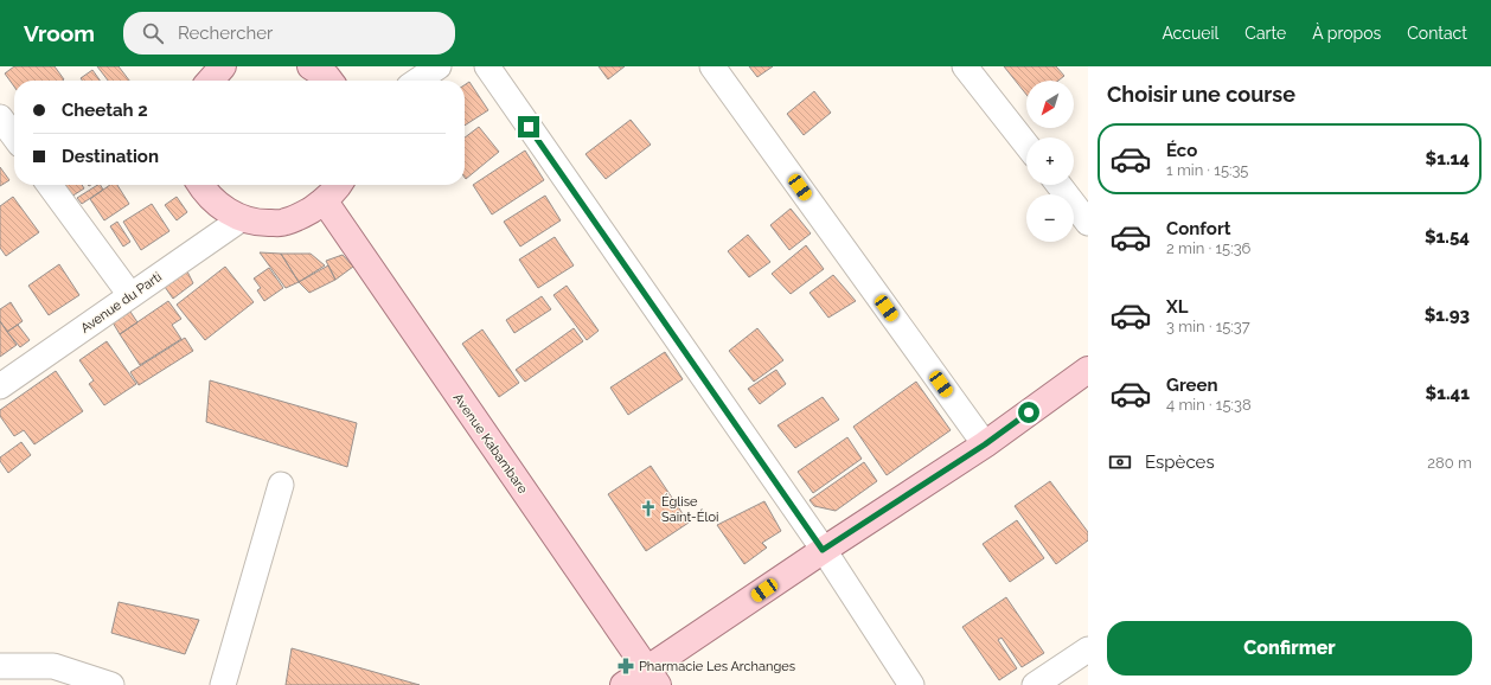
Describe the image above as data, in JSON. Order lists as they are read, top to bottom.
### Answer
{
  "streets": {
    "main road": ["Avenue Kabambare"],
    "street": ["Avenue du Parti"]
  },
  "places": {
    "church": ["Église Saint-Éloi"],
    "pharmacy": ["Pharmacie Les Archanges"]
  },
  "north": "bottom left",
  "page": {
    "header": "Vroom",
    "search": "Rechercher",
    "nav": [
      "Accueil",
      "Carte",
      "À propos",
      "Contact"
    ],
    "heading": "Choisir une course",
    "map_buttons": ["+", "−"],
    "banner": ["Cheetah 2", "Destination"],
    "list": [
      {
        "name": "Éco",
        "note": "1 min · 15:35",
        "value": "$1.14"
      },
      {
        "name": "Confort",
        "note": "2 min · 15:36",
        "value": "$1.54"
      },
      {
        "name": "XL",
        "note": "3 min · 15:37",
        "value": "$1.93"
      },
      {
        "name": "Green",
        "note": "4 min · 15:38",
        "value": "$1.41"
      }
    ],
    "pay": ["Espèces", "280 m"],
    "buttons": "Confirmer"
  }
}
